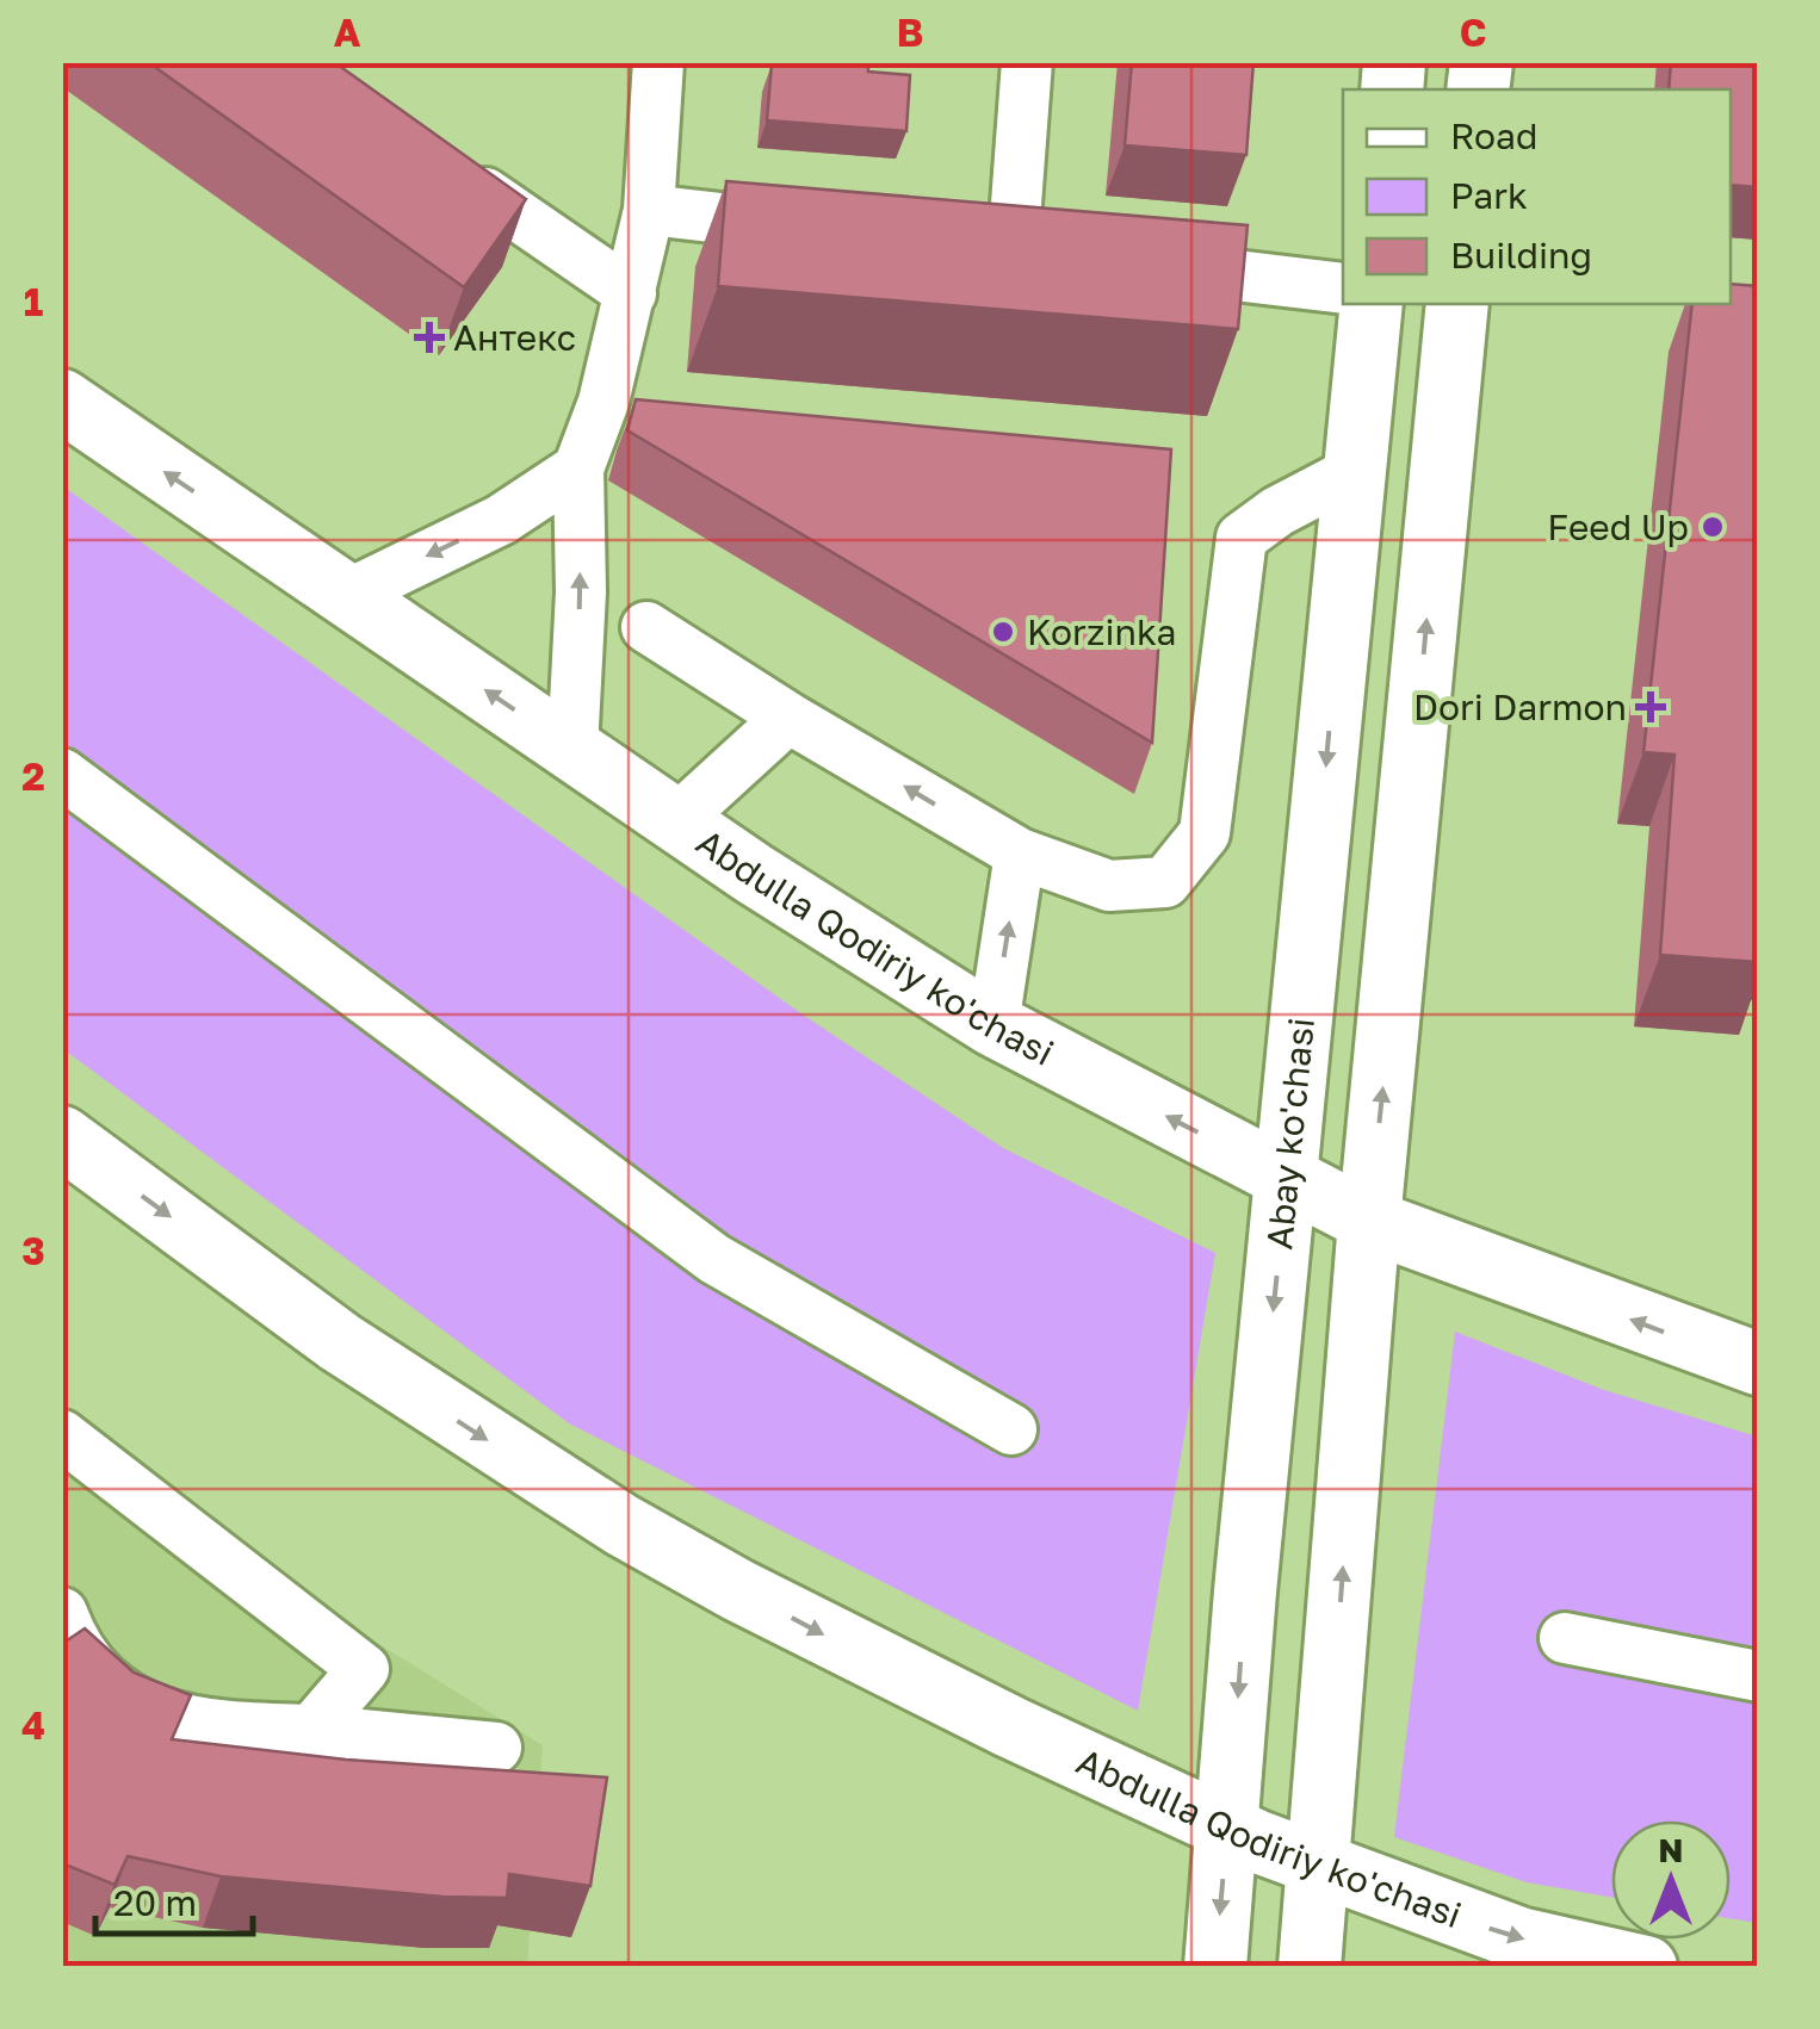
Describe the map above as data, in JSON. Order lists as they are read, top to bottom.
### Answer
{
  "streets": {
    "main road": ["Abdulla Qodiriy ko'chasi", "Abay ko'chasi"]
  },
  "crossings": [
    ["Abdulla Qodiriy ko'chasi", "Abay ko'chasi"]
  ],
  "places": {
    "health": ["Антекс", "Dori Darmon"],
    "other": ["Feed Up", "Korzinka"]
  },
  "legend": ["Road", "Park", "Building"],
  "scale_bar": "20 m",
  "north": "top",
  "grid": {
    "columns": ["A", "B", "C"],
    "rows": [
      "1",
      "2",
      "3",
      "4"
    ]
  }
}
